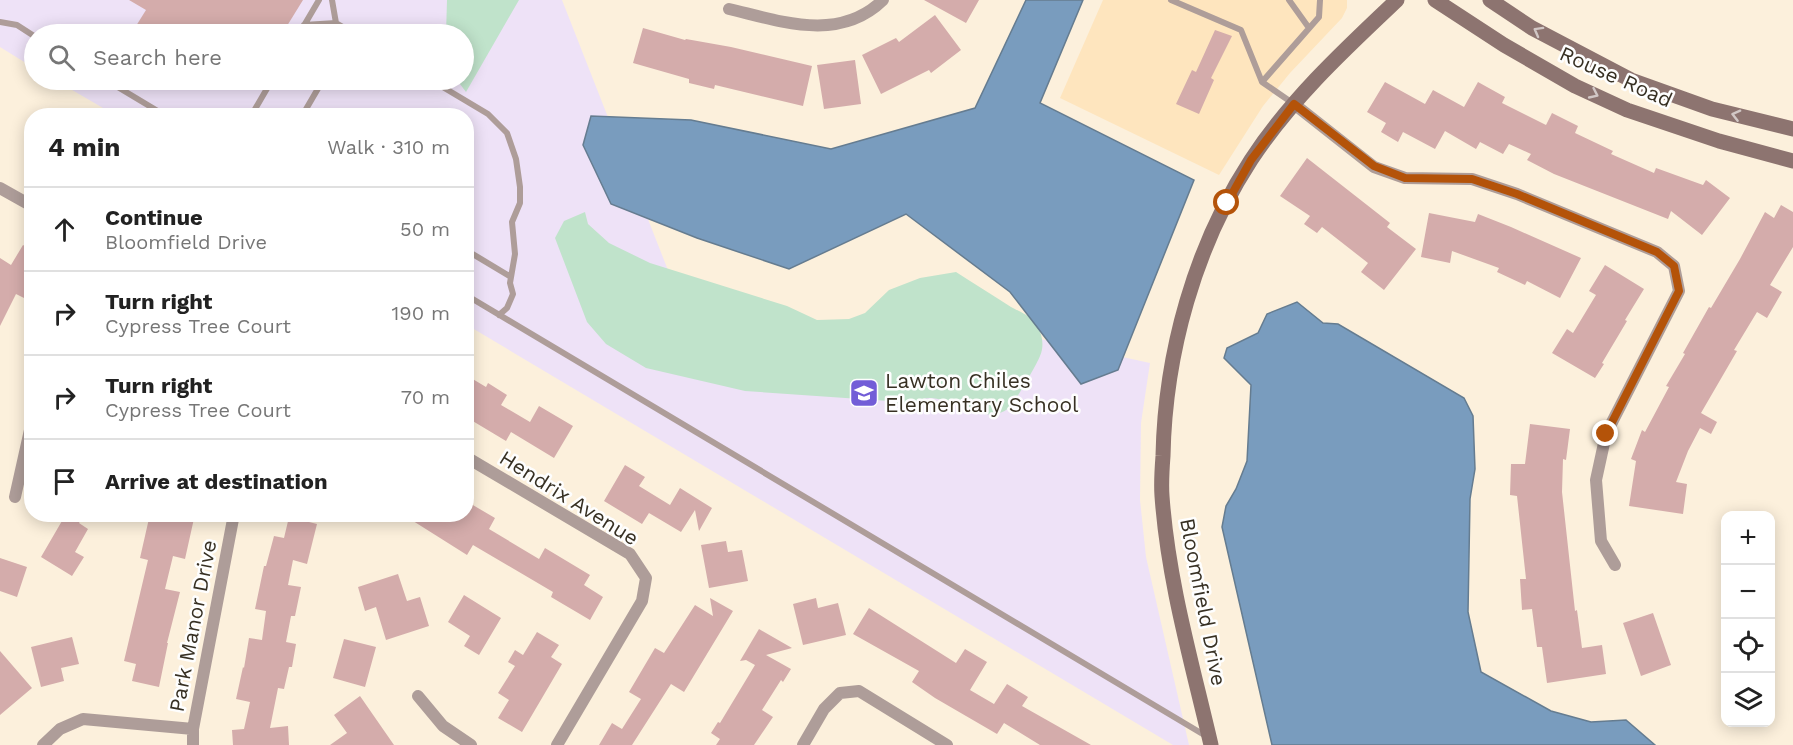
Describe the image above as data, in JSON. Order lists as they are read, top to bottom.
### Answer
{
  "streets": {
    "street": [
      "Rouse Road",
      "Hendrix Avenue",
      "Bloomfield Drive",
      "Park Manor Drive"
    ]
  },
  "places": {
    "school or university": ["Lawton Chiles Elementary School"]
  },
  "page": {
    "search": "Search here",
    "heading": ["4 min", "Walk · 310 m"],
    "list": [
      ["Continue", "Bloomfield Drive", "50 m"],
      ["Turn right", "Cypress Tree Court", "190 m"],
      ["Turn right", "Cypress Tree Court", "70 m"],
      "Arrive at destination"
    ],
    "map_buttons": ["+", "−"]
  }
}
